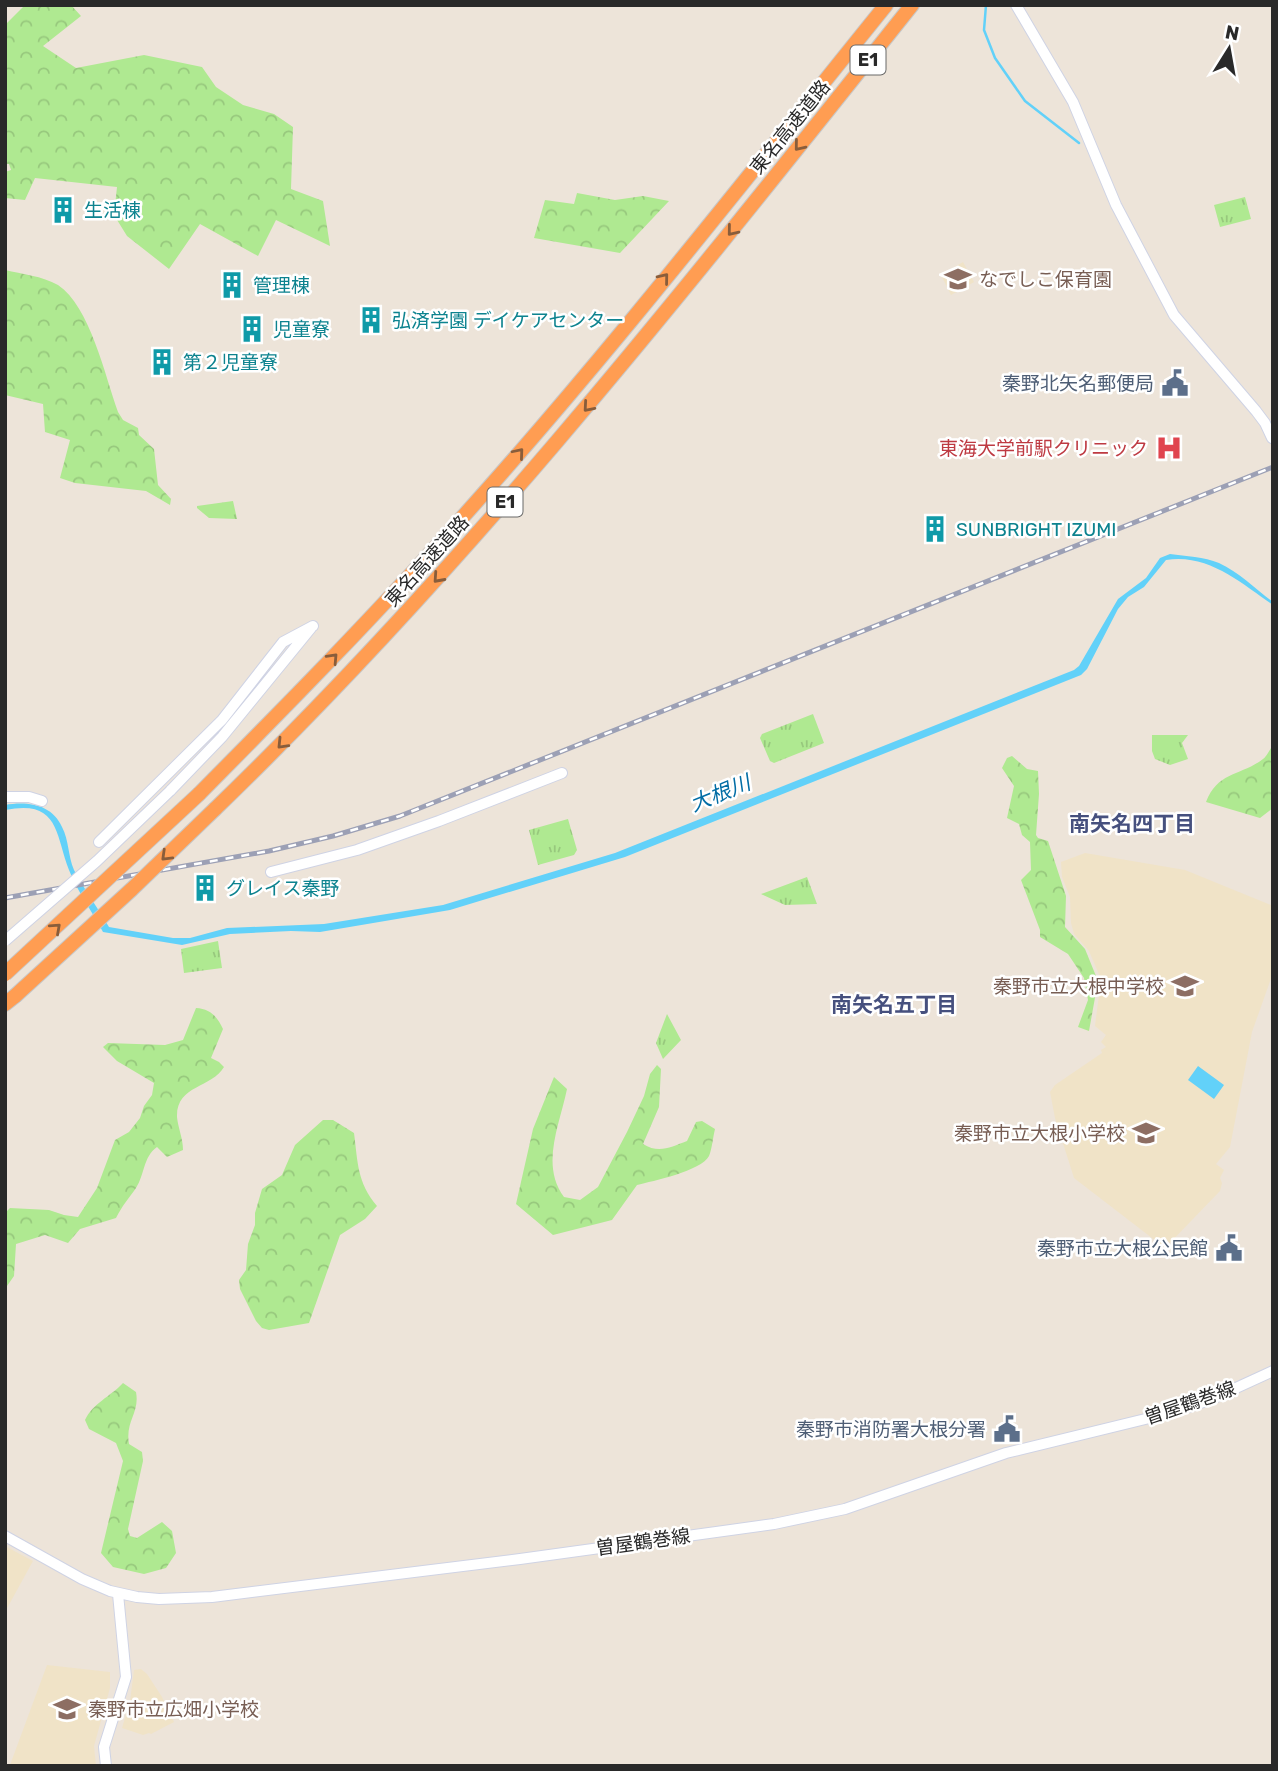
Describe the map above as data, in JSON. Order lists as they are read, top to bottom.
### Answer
{
  "streets": {
    "highway": ["E1", "東名高速道路"],
    "street": ["曽屋鶴巻線"]
  },
  "districts": ["南矢名四丁目", "南矢名五丁目"],
  "water": ["大根川"],
  "places": {
    "building": [
      "生活棟",
      "管理棟",
      "弘済学園 デイケアセンター",
      "児童寮",
      "第２児童寮",
      "SUNBRIGHT IZUMI",
      "グレイス秦野"
    ],
    "school or university": [
      "なでしこ保育園",
      "秦野市立大根中学校",
      "秦野市立大根小学校",
      "秦野市立広畑小学校"
    ],
    "public building": ["秦野北矢名郵便局", "秦野市立大根公民館", "秦野市消防署大根分署"],
    "hospital": ["東海大学前駅クリニック"]
  },
  "north": "top"
}
